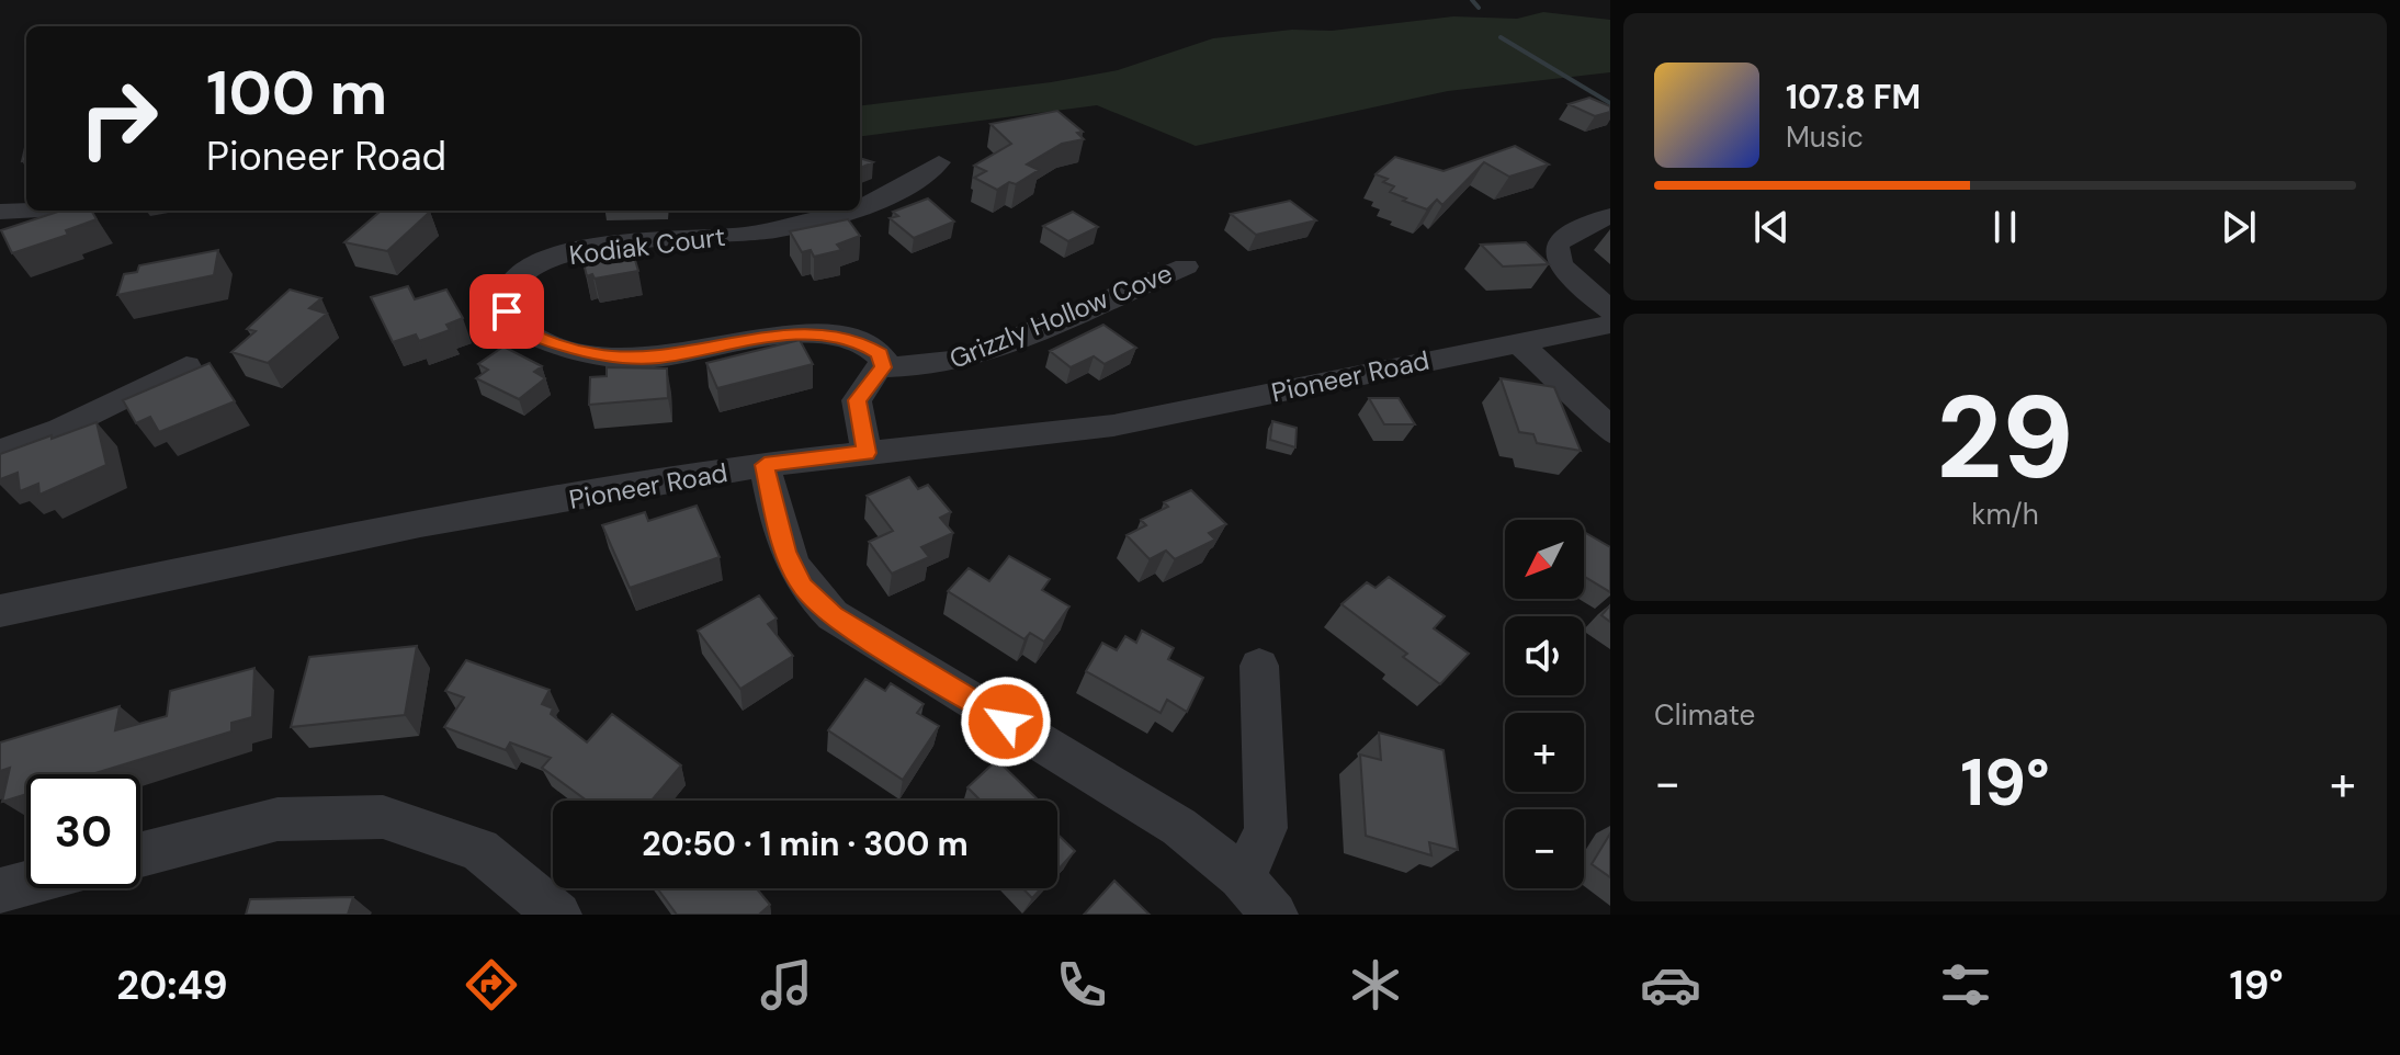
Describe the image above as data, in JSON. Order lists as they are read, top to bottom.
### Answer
{
  "streets": {
    "street": ["Kodiak Court", "Grizzly Hollow Cove", "Pioneer Road"]
  },
  "crossings": [
    ["Kodiak Court", "Grizzly Hollow Cove"]
  ],
  "north": "bottom left",
  "page": {
    "turn": ["100 m", "Pioneer Road"],
    "song": ["107.8 FM", "Music"],
    "tile": [
      ["29", "km/h"],
      "Climate"
    ],
    "map_buttons": ["+", "−"],
    "heat": ["−", "19°", "+"],
    "limit": "30",
    "trip": "20:50 · 1 min · 300 m",
    "tabs": ["20:49", "19°"]
  }
}
